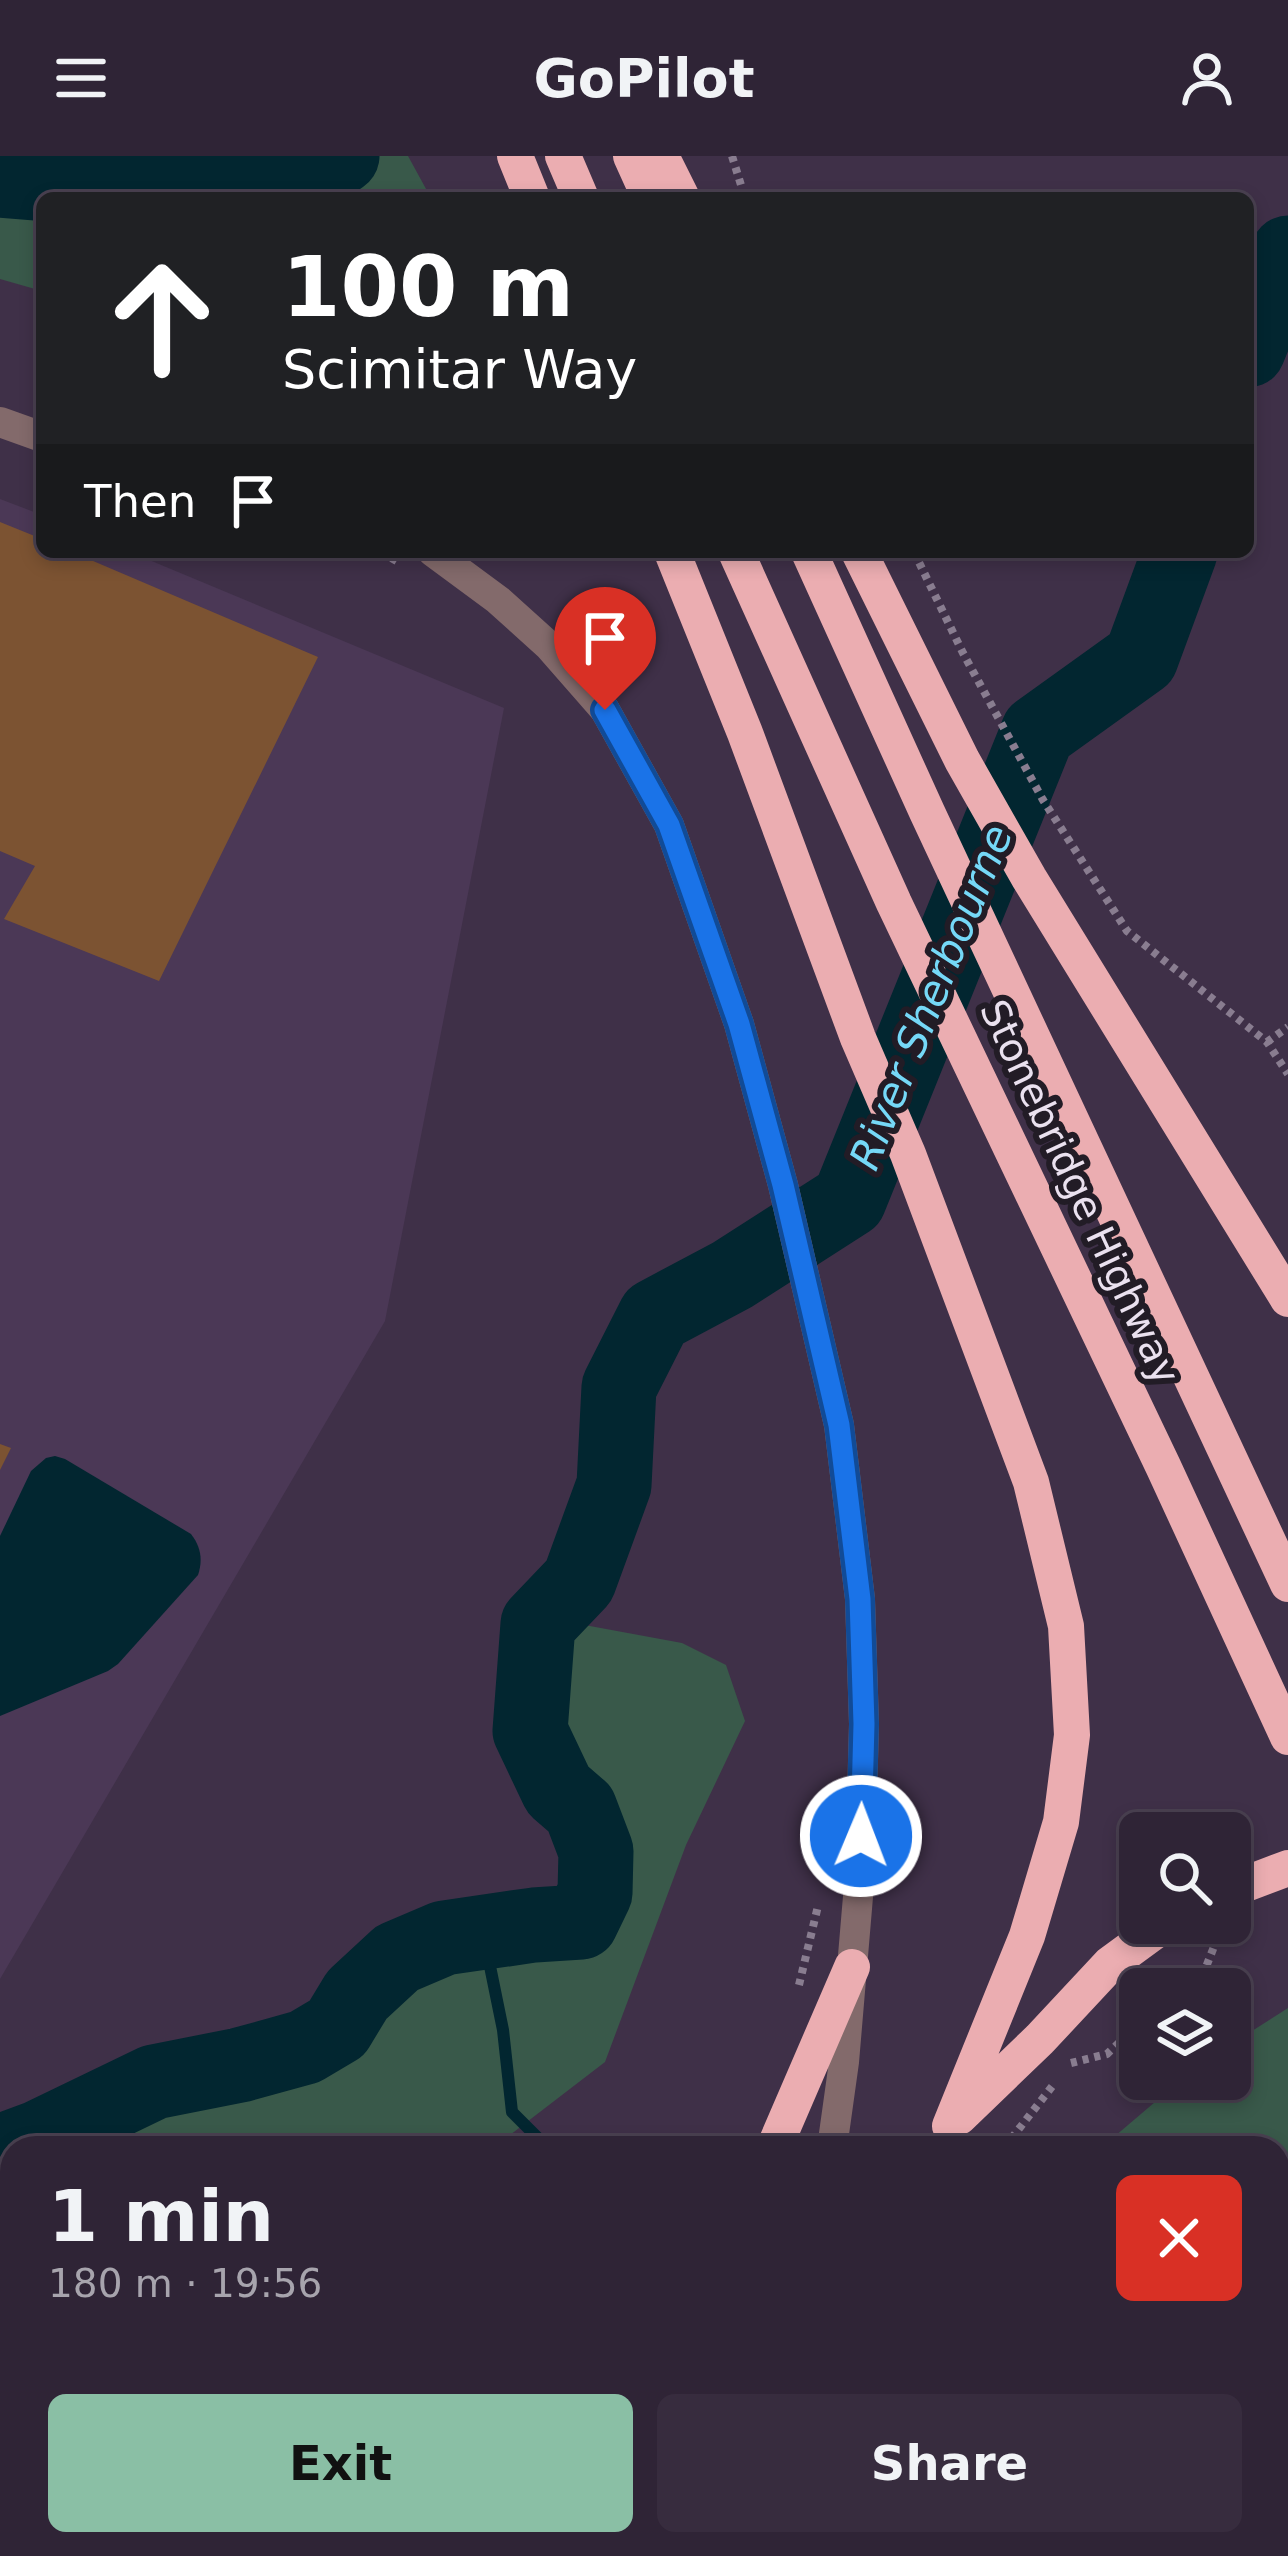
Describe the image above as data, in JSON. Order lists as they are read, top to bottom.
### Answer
{
  "streets": {
    "highway": ["Stonebridge Highway"]
  },
  "water": ["River Sherbourne"],
  "page": {
    "header": "GoPilot",
    "turn": ["100 m", "Scimitar Way"],
    "then": "Then",
    "heading": ["1 min", "180 m · 19:56"],
    "buttons": ["Exit", "Share"]
  }
}
